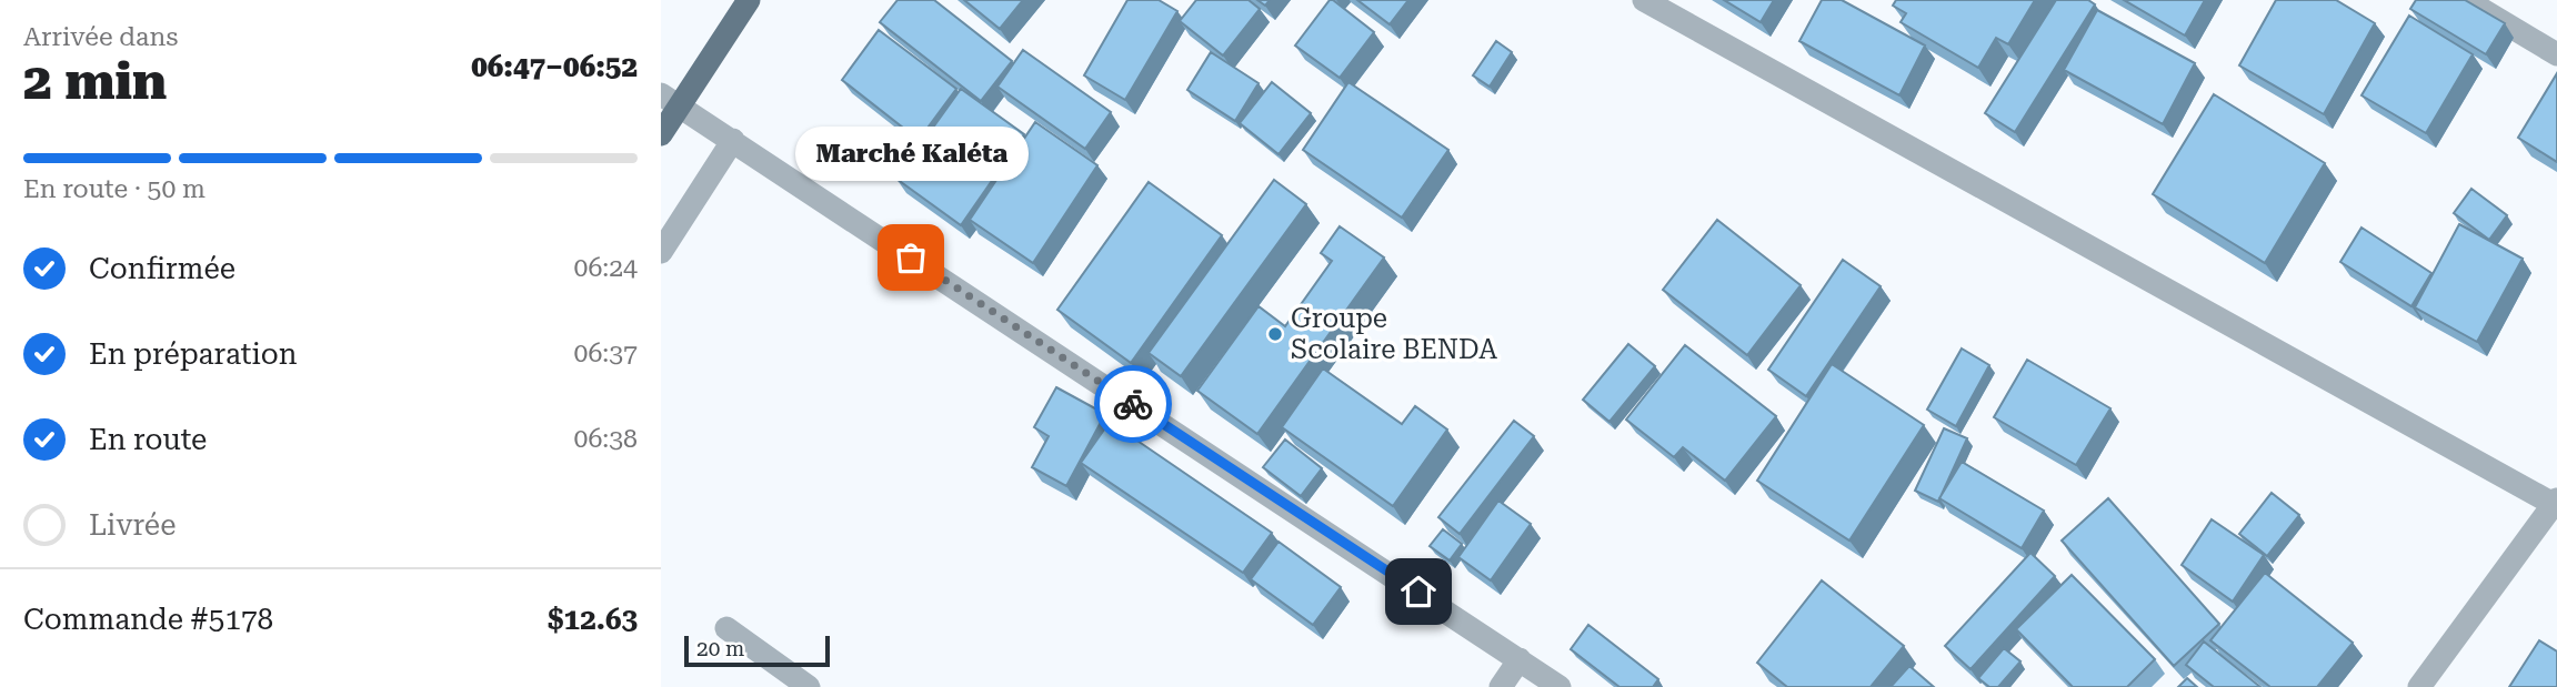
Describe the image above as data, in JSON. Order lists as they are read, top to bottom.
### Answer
{
  "places": ["Marché Kaléta", "Groupe Scolaire BENDA"],
  "scale_bar": "20 m",
  "page": {
    "heading": ["2 min", "Arrivée dans", "06:47–06:52"],
    "panel": ["Commande #5178", "$12.63"],
    "bubble": "Marché Kaléta",
    "bar": "En route · 50 m",
    "list": [
      ["Confirmée", "06:24"],
      ["En préparation", "06:37"],
      ["En route", "06:38"],
      "Livrée"
    ],
    "scale": "20 m"
  }
}
